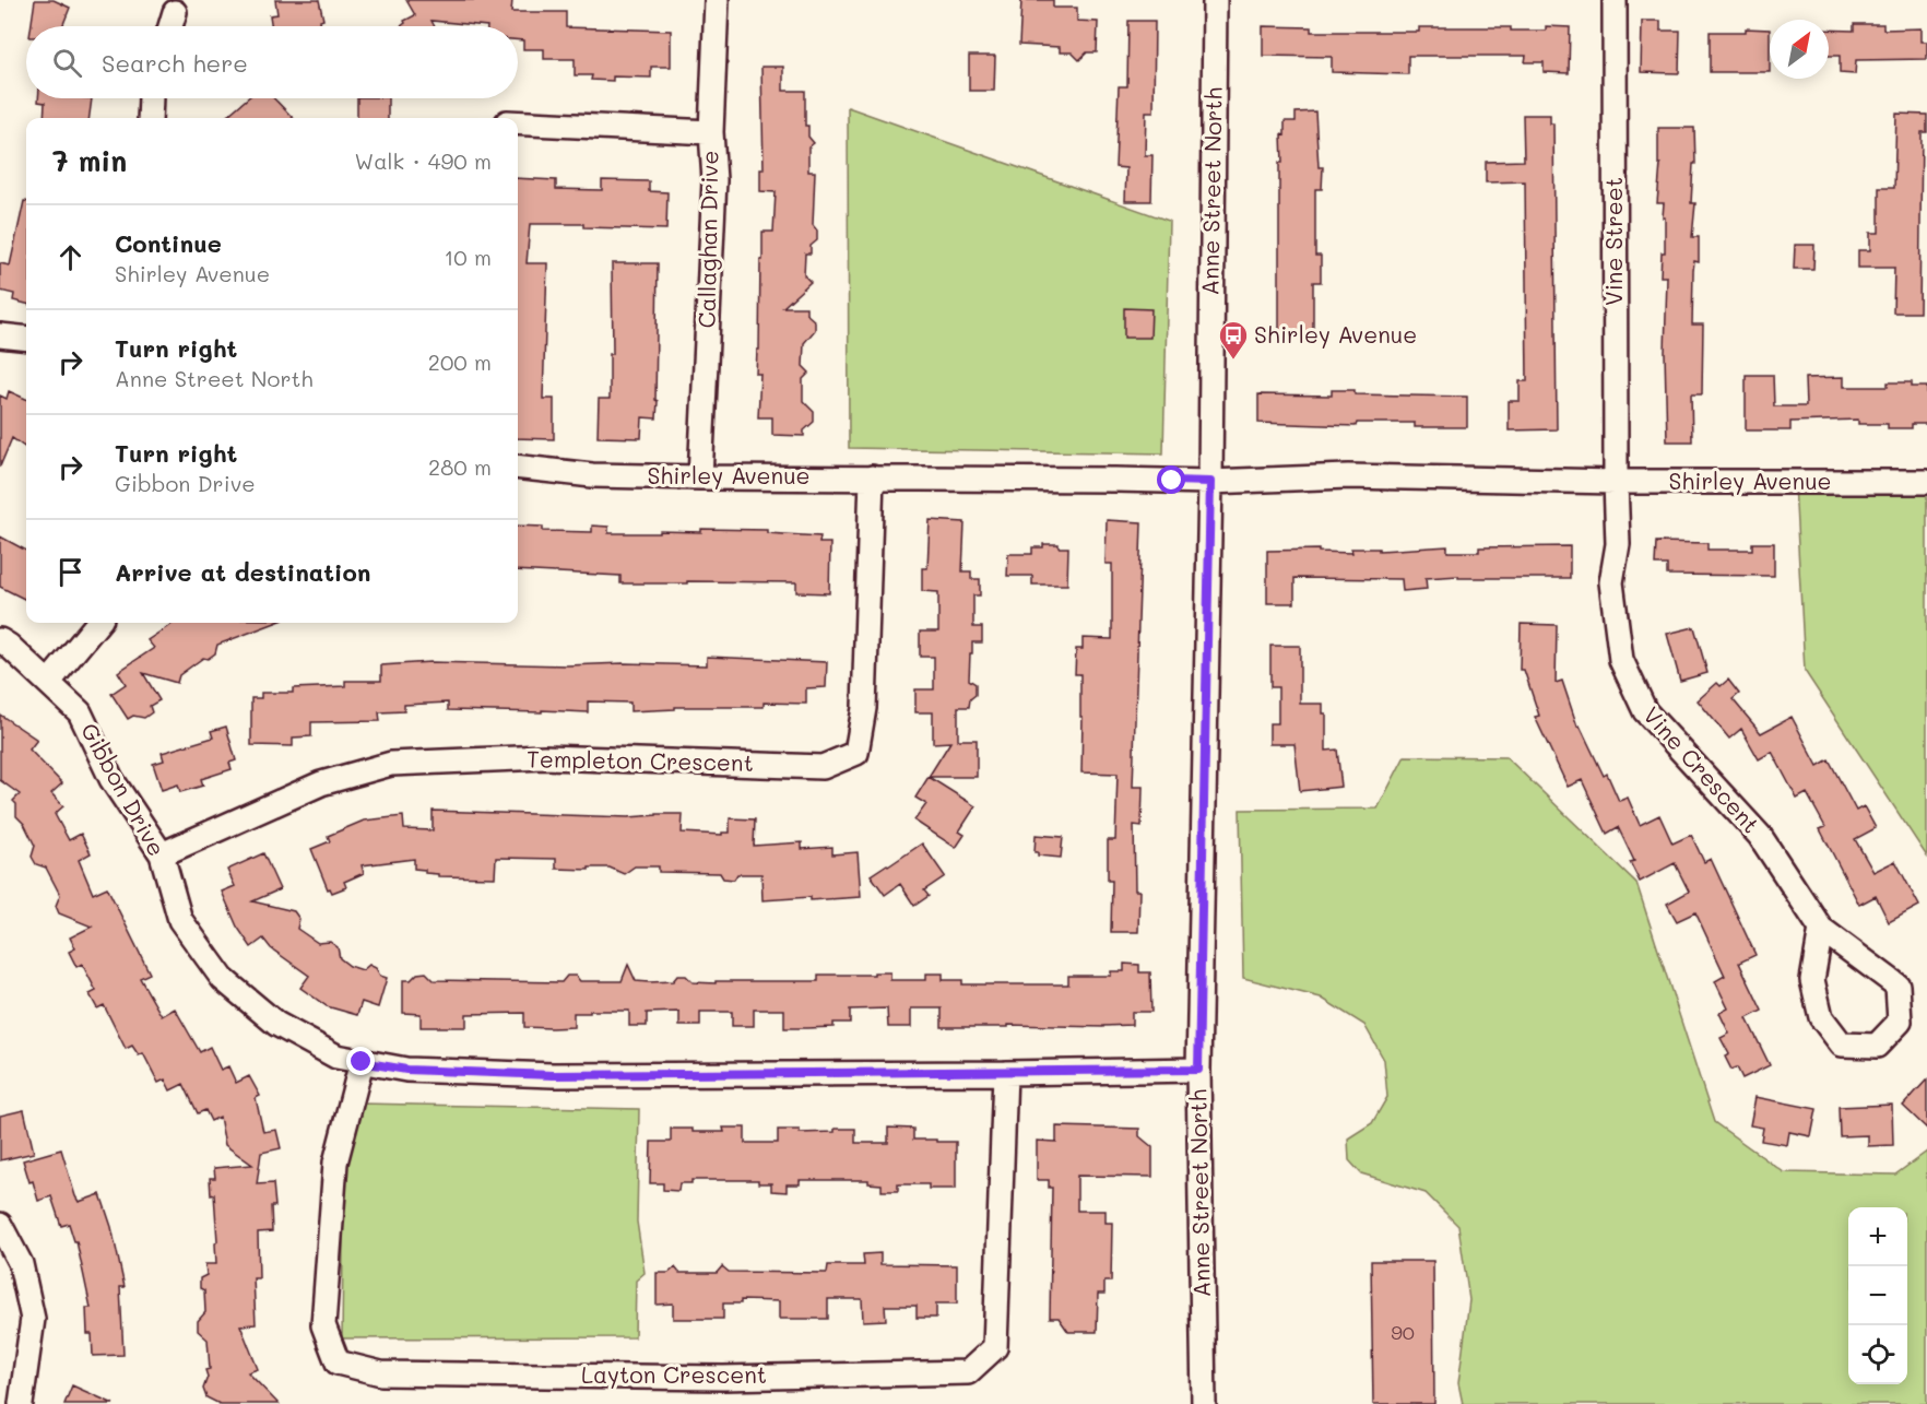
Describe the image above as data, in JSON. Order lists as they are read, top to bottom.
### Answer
{
  "streets": {
    "street": [
      "Anne Street North",
      "Callaghan Drive",
      "Vine Street",
      "Shirley Avenue",
      "Templeton Crescent",
      "Vine Crescent",
      "Gibbon Drive",
      "Layton Crescent"
    ]
  },
  "crossings": [
    ["Anne Street North", "Shirley Avenue"],
    ["Anne Street North", "Gibbon Drive"],
    ["Callaghan Drive", "Shirley Avenue"],
    ["Vine Street", "Shirley Avenue"],
    ["Vine Street", "Vine Crescent"],
    ["Shirley Avenue", "Templeton Crescent"],
    ["Shirley Avenue", "Vine Crescent"],
    ["Templeton Crescent", "Gibbon Drive"],
    ["Gibbon Drive", "Layton Crescent"]
  ],
  "places": {
    "bus stop": ["Shirley Avenue"]
  },
  "house_numbers": ["90"],
  "north": "top right",
  "page": {
    "search": "Search here",
    "heading": ["7 min", "Walk · 490 m"],
    "list": [
      ["Continue", "Shirley Avenue", "10 m"],
      ["Turn right", "Anne Street North", "200 m"],
      ["Turn right", "Gibbon Drive", "280 m"],
      "Arrive at destination"
    ],
    "map_buttons": ["+", "−"]
  }
}
